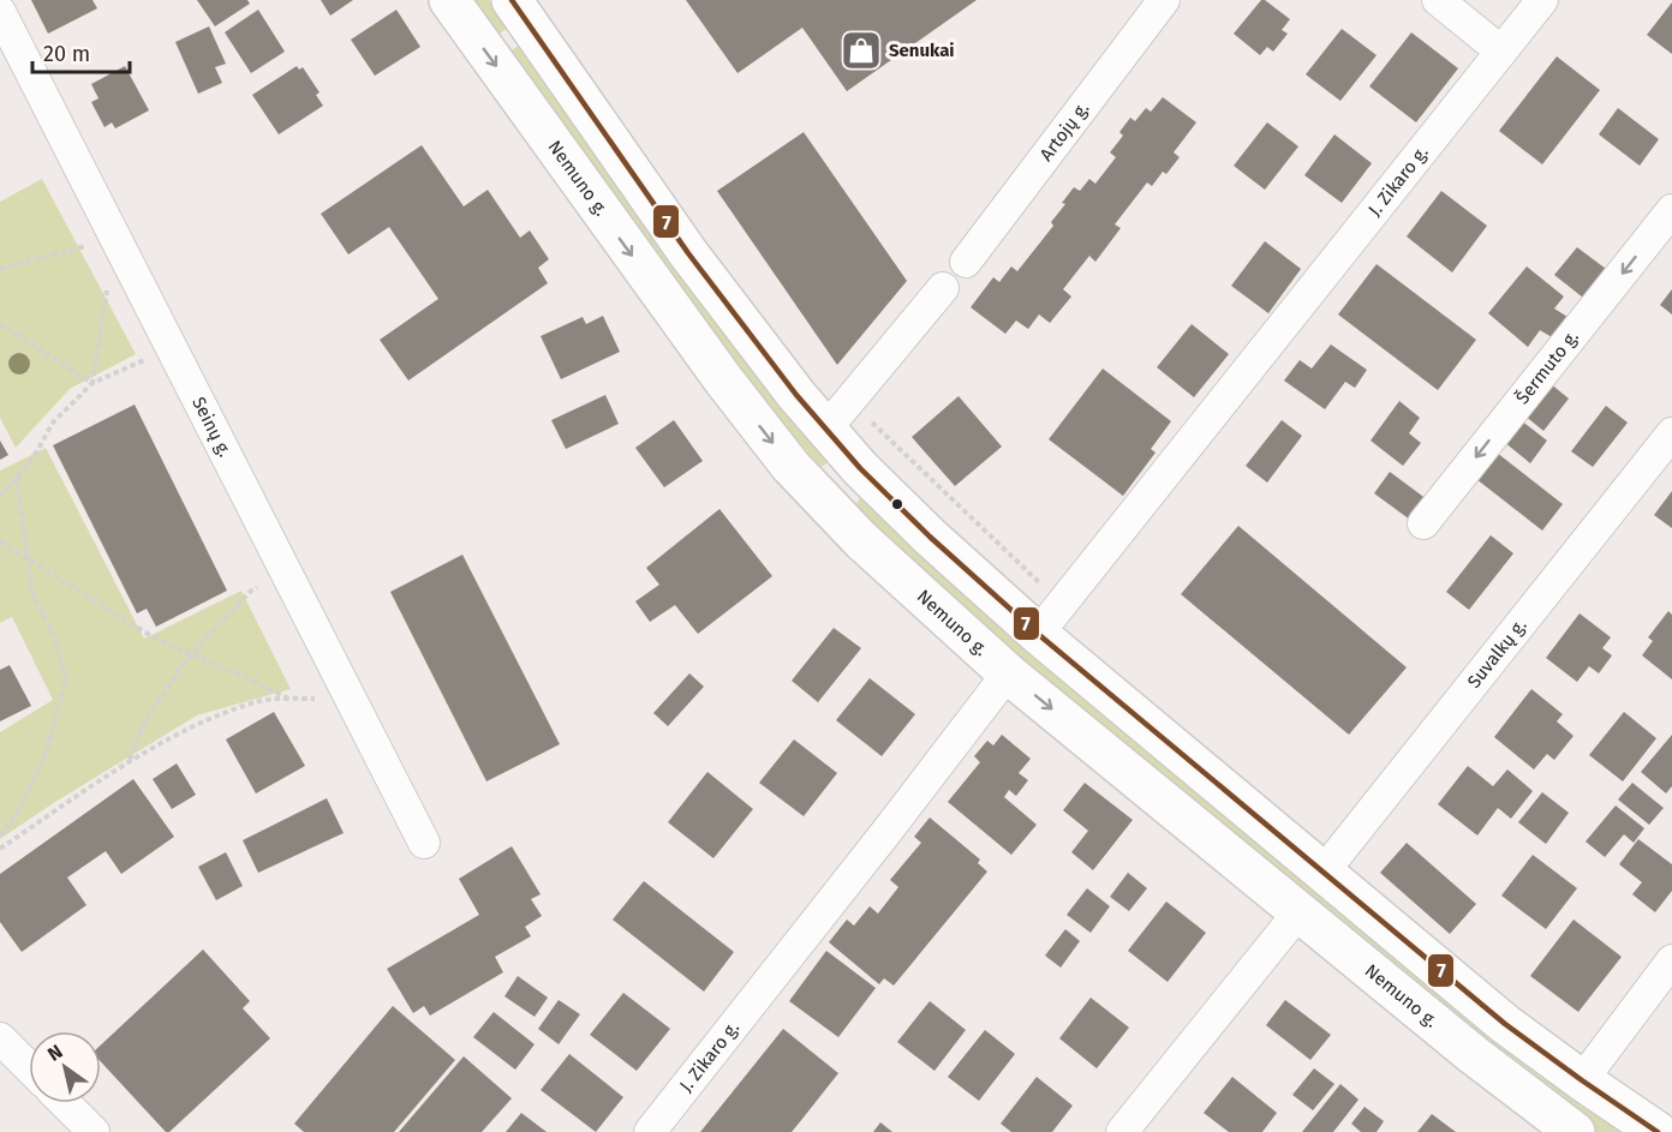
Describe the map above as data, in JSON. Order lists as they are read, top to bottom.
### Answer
{
  "streets": {
    "main road": ["Nemuno g."],
    "street": [
      "Artojų g.",
      "J. Zikaro g.",
      "Šermuto g.",
      "Seinų g.",
      "Suvalkų g."
    ]
  },
  "crossings": [
    ["Nemuno g.", "J. Zikaro g."]
  ],
  "one_way": ["Šermuto g."],
  "places": {
    "shop": ["Senukai"]
  },
  "lines": ["transit line 7"],
  "scale_bar": "20 m",
  "north": "top left"
}
